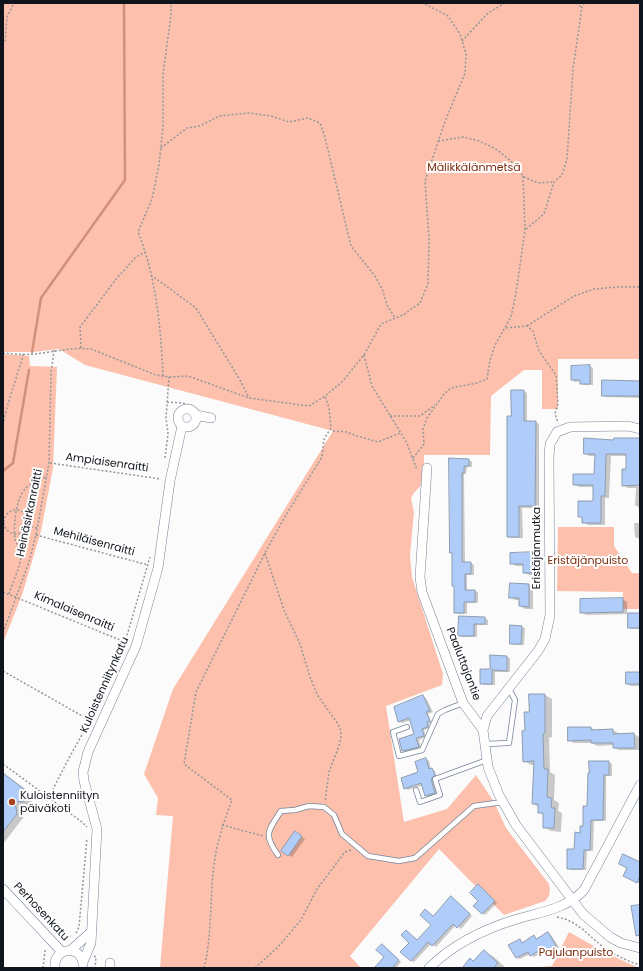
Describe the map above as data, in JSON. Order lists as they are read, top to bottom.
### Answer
{
  "streets": {
    "street": [
      "Eristäjänmutka",
      "Paaluttajantie",
      "Kuloistenniitynkatu",
      "Perhosenkatu"
    ],
    "path": [
      "Ampiaisenraitti",
      "Heinäsirkanraitti",
      "Mehiläisenraitti",
      "Kimalaisenraitti"
    ]
  },
  "crossings": [
    ["Ampiaisenraitti", "Heinäsirkanraitti"],
    ["Heinäsirkanraitti", "Mehiläisenraitti"],
    ["Heinäsirkanraitti", "Kimalaisenraitti"],
    ["Eristäjänmutka", "Paaluttajantie"],
    ["Kuloistenniitynkatu", "Perhosenkatu"]
  ],
  "parks": ["Mälikkälänmetsä", "Eristäjänpuisto", "Pajulanpuisto"],
  "places": ["Kuloistenniityn päiväkoti"]
}
